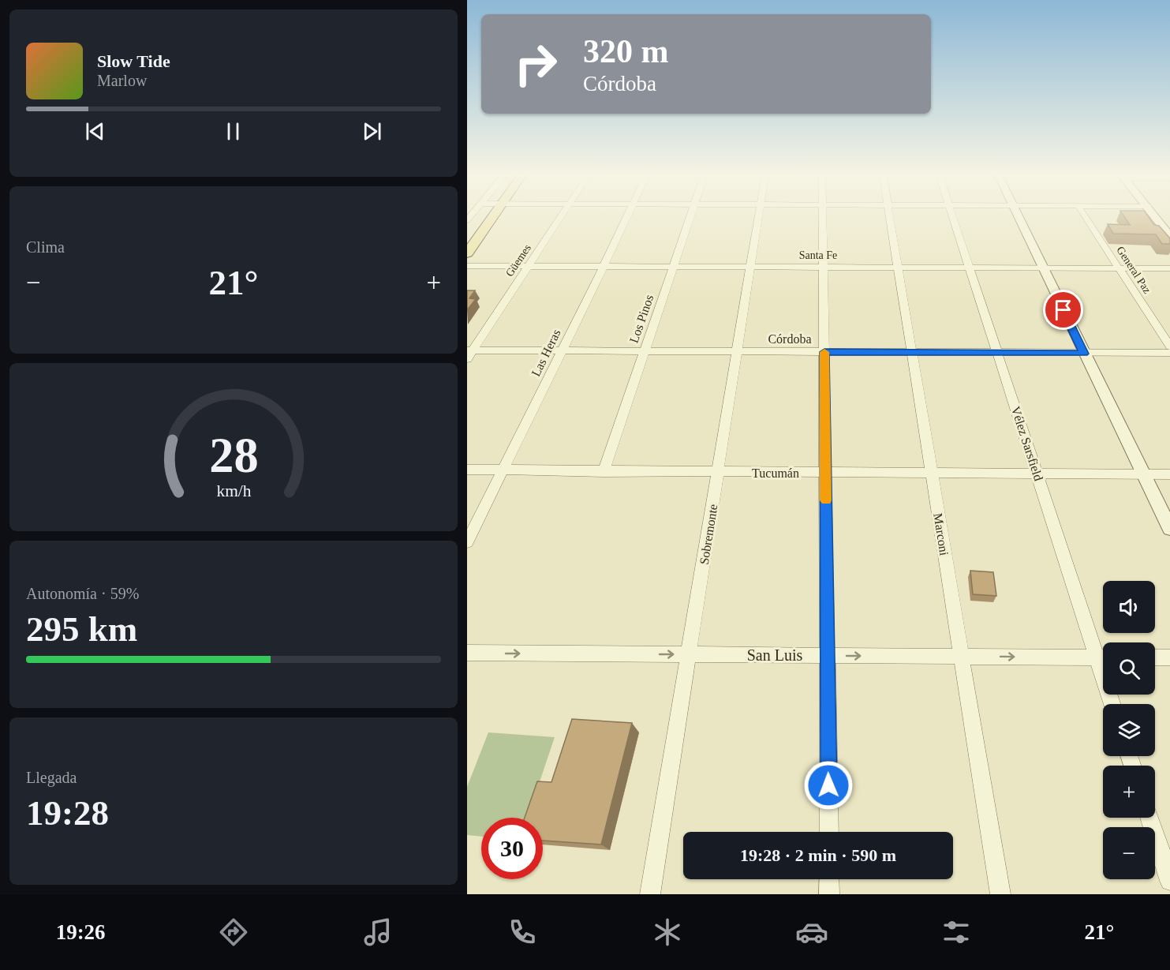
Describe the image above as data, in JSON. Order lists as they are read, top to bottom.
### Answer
{
  "streets": {
    "street": [
      "Santa Fe",
      "Güemes",
      "General Paz",
      "Los Pinos",
      "Córdoba",
      "Las Heras",
      "Vélez Sarsfield",
      "Tucumán",
      "Sobremonte",
      "Marconi",
      "San Luis"
    ]
  },
  "crossings": [
    ["Santa Fe", "Güemes"],
    ["Santa Fe", "General Paz"],
    ["Santa Fe", "Los Pinos"],
    ["Santa Fe", "Las Heras"],
    ["Santa Fe", "Vélez Sarsfield"],
    ["Santa Fe", "Sobremonte"],
    ["Santa Fe", "Marconi"],
    ["Güemes", "Córdoba"],
    ["Los Pinos", "Córdoba"],
    ["Los Pinos", "Tucumán"],
    ["Córdoba", "Las Heras"],
    ["Córdoba", "Vélez Sarsfield"],
    ["Córdoba", "Sobremonte"],
    ["Córdoba", "Marconi"],
    ["Las Heras", "Tucumán"],
    ["Vélez Sarsfield", "Tucumán"],
    ["Tucumán", "Sobremonte"],
    ["Tucumán", "Marconi"],
    ["Sobremonte", "San Luis"],
    ["Marconi", "San Luis"]
  ],
  "one_way": ["San Luis"],
  "page": {
    "turn": ["320 m", "Córdoba"],
    "song": ["Slow Tide", "Marlow"],
    "tile": [
      "Clima",
      ["Autonomía · 59%", "295 km"],
      ["Llegada", "19:28"]
    ],
    "heat": ["−", "21°", "+"],
    "map_buttons": ["+", "−"],
    "limit": "30",
    "trip": "19:28 · 2 min · 590 m",
    "tabs": ["19:26", "21°"],
    "gauge": ["28", "km/h"]
  }
}
